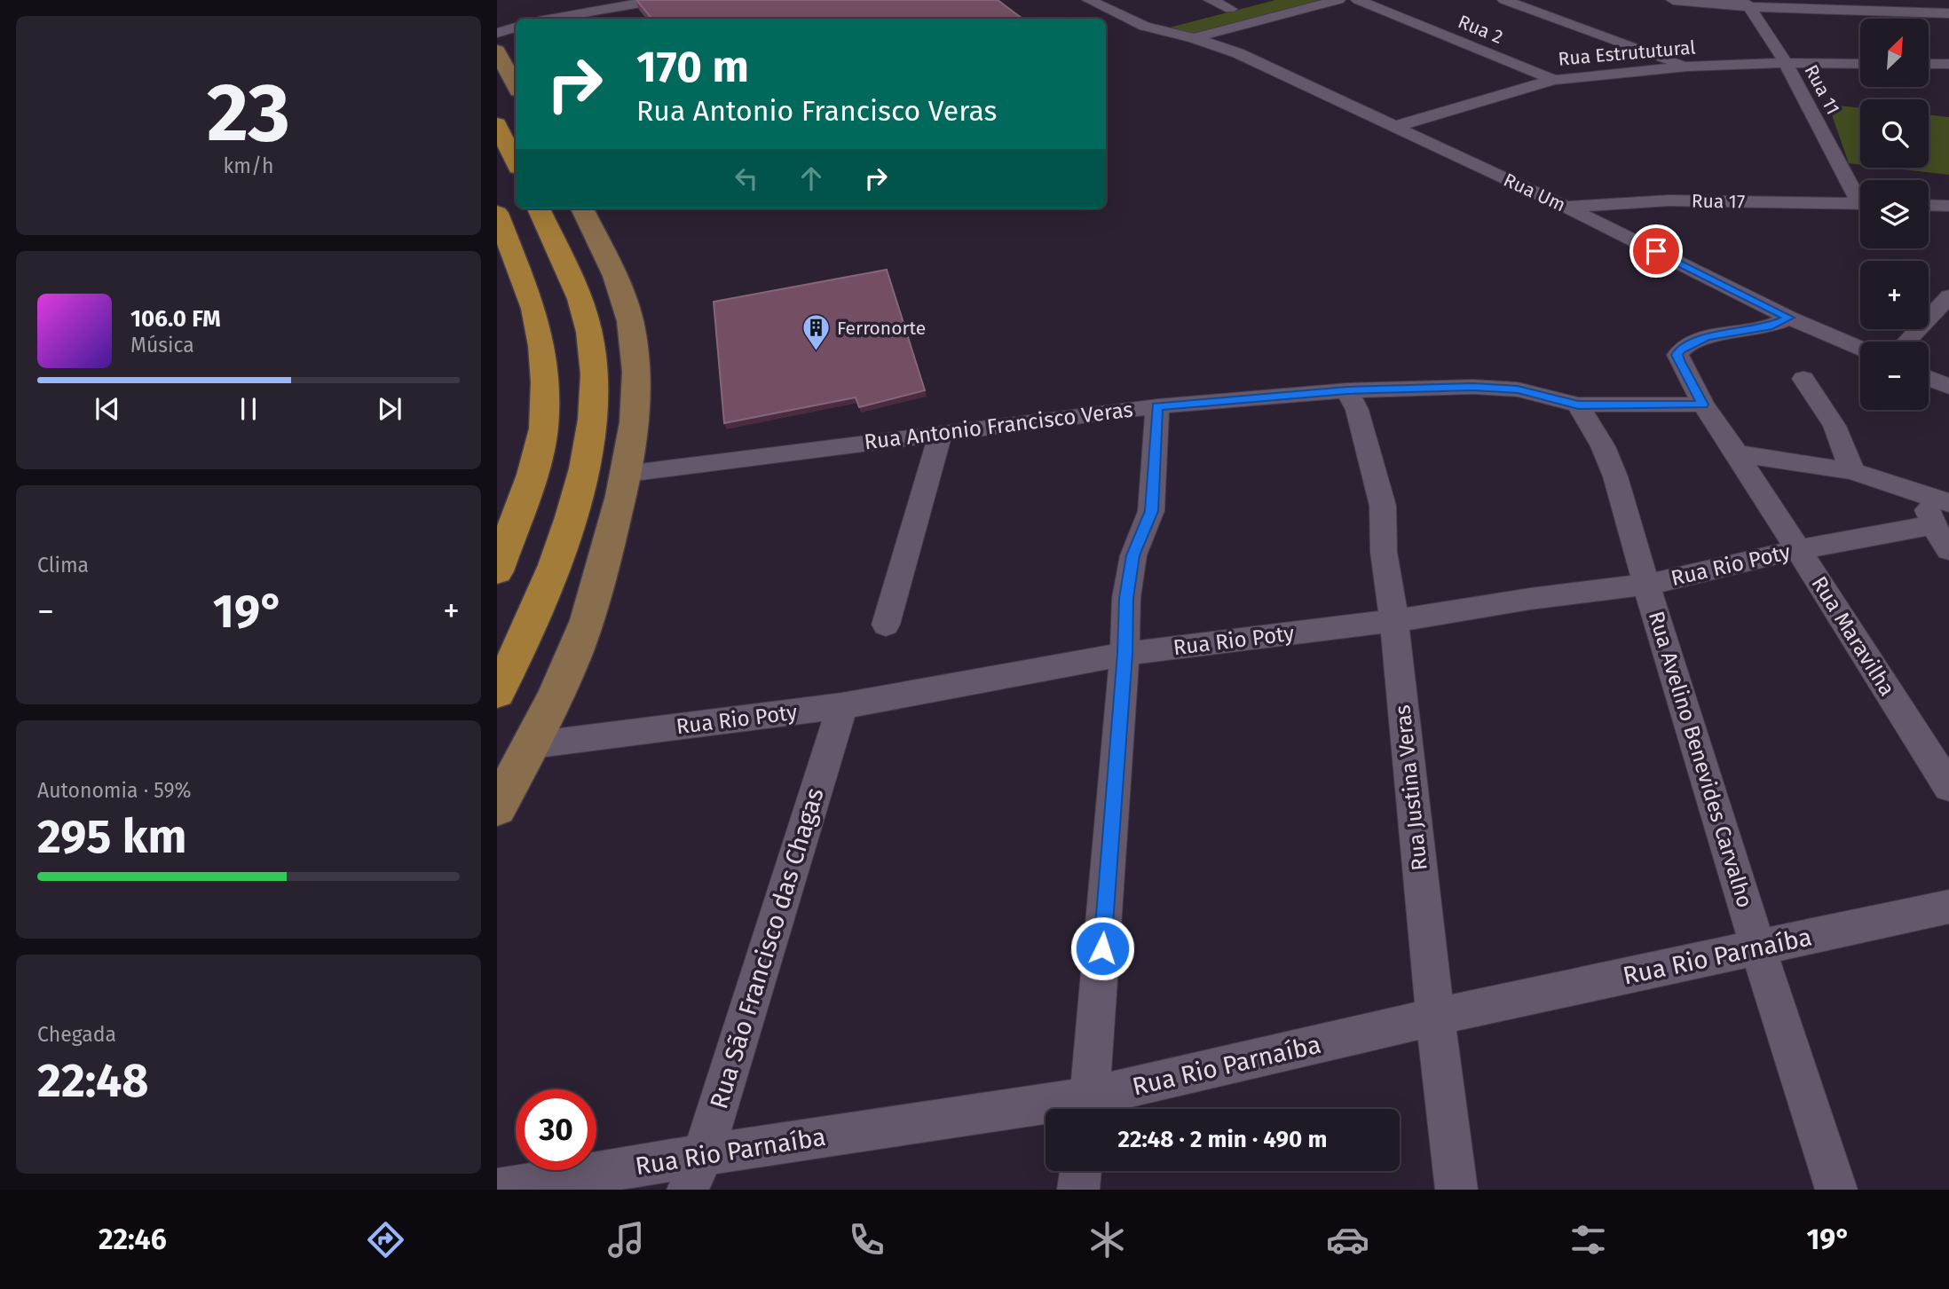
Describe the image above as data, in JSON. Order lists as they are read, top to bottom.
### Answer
{
  "streets": {
    "street": [
      "Rua 2",
      "Rua Estrututural",
      "Rua 11",
      "Rua Um",
      "Rua 17",
      "Rua Antonio Francisco Veras",
      "Rua Rio Poty",
      "Rua Maravilha",
      "Rua Avelino Benevides Carvalho",
      "Rua Justina Veras",
      "Rua São Francisco das Chagas",
      "Rua Rio Parnaíba"
    ]
  },
  "crossings": [
    ["Rua 2", "Rua Estrututural"],
    ["Rua Estrututural", "Rua 11"],
    ["Rua Estrututural", "Rua Um"],
    ["Rua Um", "Rua 17"],
    ["Rua Antonio Francisco Veras", "Rua Maravilha"],
    ["Rua Antonio Francisco Veras", "Rua Avelino Benevides Carvalho"],
    ["Rua Antonio Francisco Veras", "Rua Justina Veras"],
    ["Rua Rio Poty", "Rua Maravilha"],
    ["Rua Rio Poty", "Rua Avelino Benevides Carvalho"],
    ["Rua Rio Poty", "Rua Justina Veras"],
    ["Rua Rio Poty", "Rua São Francisco das Chagas"],
    ["Rua Avelino Benevides Carvalho", "Rua Rio Parnaíba"],
    ["Rua Justina Veras", "Rua Rio Parnaíba"],
    ["Rua São Francisco das Chagas", "Rua Rio Parnaíba"]
  ],
  "places": {
    "building": ["Ferronorte"]
  },
  "north": "top right",
  "page": {
    "tile": [
      ["23", "km/h"],
      "Clima",
      ["Autonomia · 59%", "295 km"],
      ["Chegada", "22:48"]
    ],
    "map_buttons": ["+", "−"],
    "turn": ["170 m", "Rua Antonio Francisco Veras"],
    "song": ["106.0 FM", "Música"],
    "heat": ["−", "19°", "+"],
    "limit": "30",
    "trip": "22:48 · 2 min · 490 m",
    "tabs": ["22:46", "19°"]
  }
}
